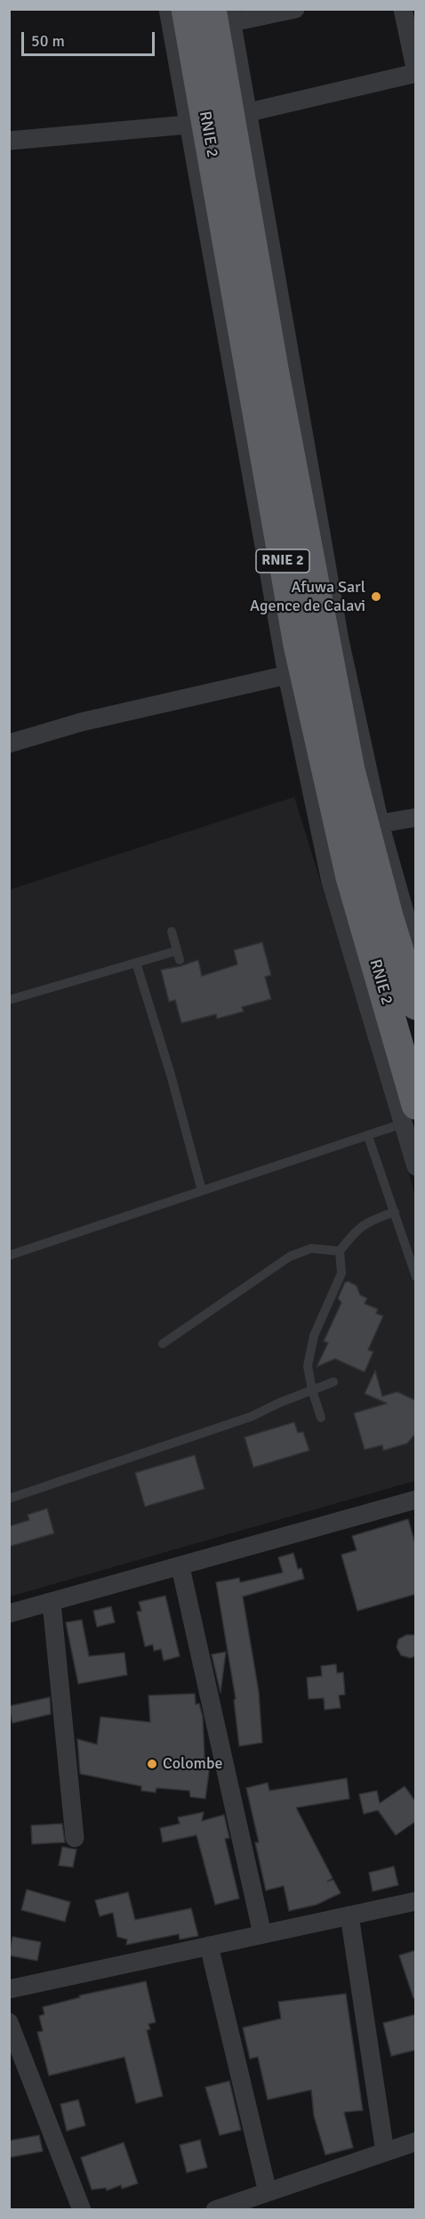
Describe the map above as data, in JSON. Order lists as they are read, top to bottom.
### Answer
{
  "streets": {
    "highway": ["RNIE 2"]
  },
  "places": ["Afuwa Sarl Agence de Calavi", "Colombe"],
  "scale_bar": "50 m"
}
